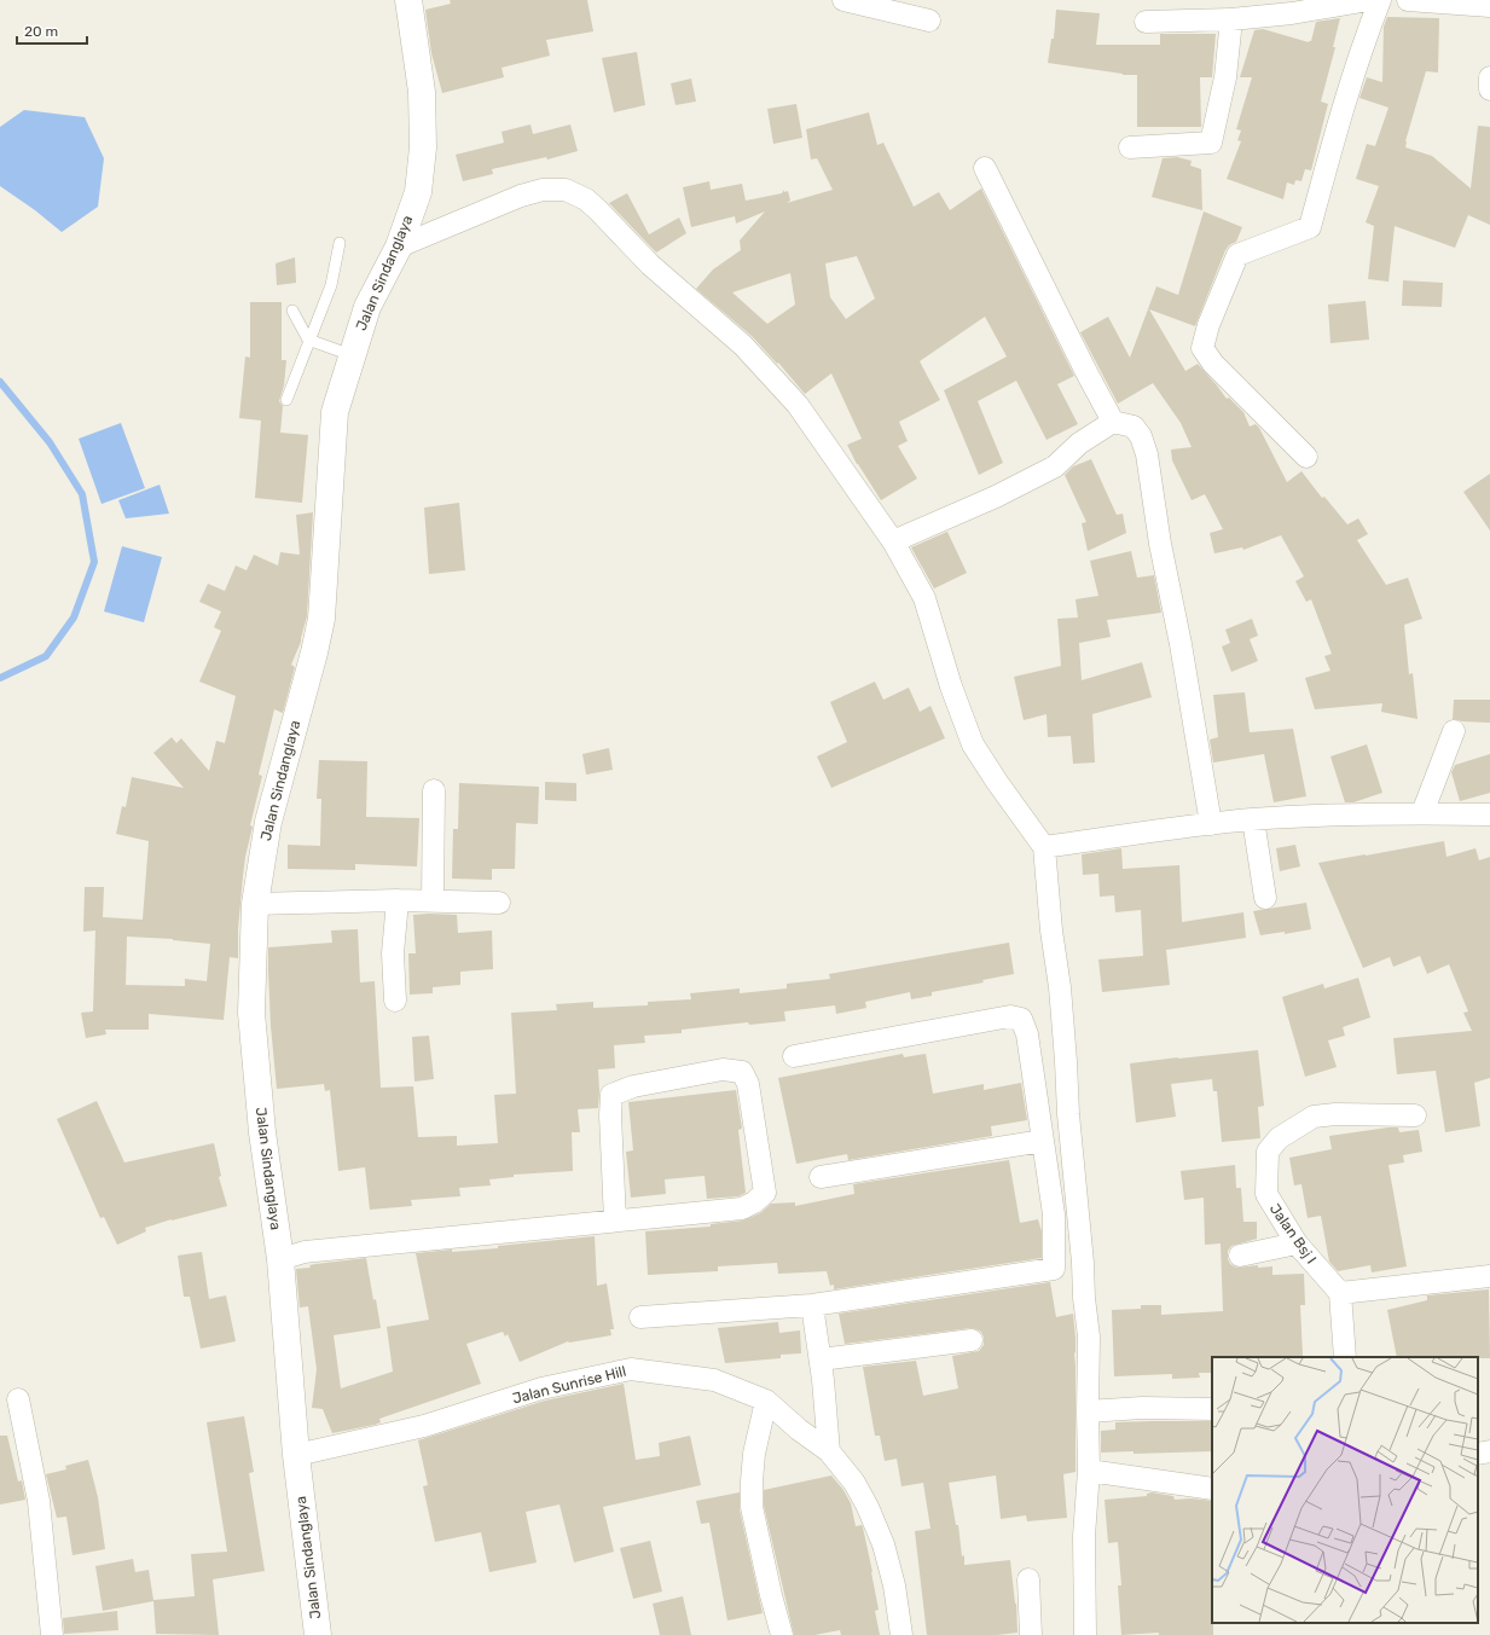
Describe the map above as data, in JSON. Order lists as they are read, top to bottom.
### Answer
{
  "streets": {
    "street": ["Jalan Sindanglaya", "Jalan Bsj I", "Jalan Sunrise Hill"]
  },
  "crossings": [
    ["Jalan Sindanglaya", "Jalan Sunrise Hill"]
  ],
  "scale_bar": "20 m"
}
